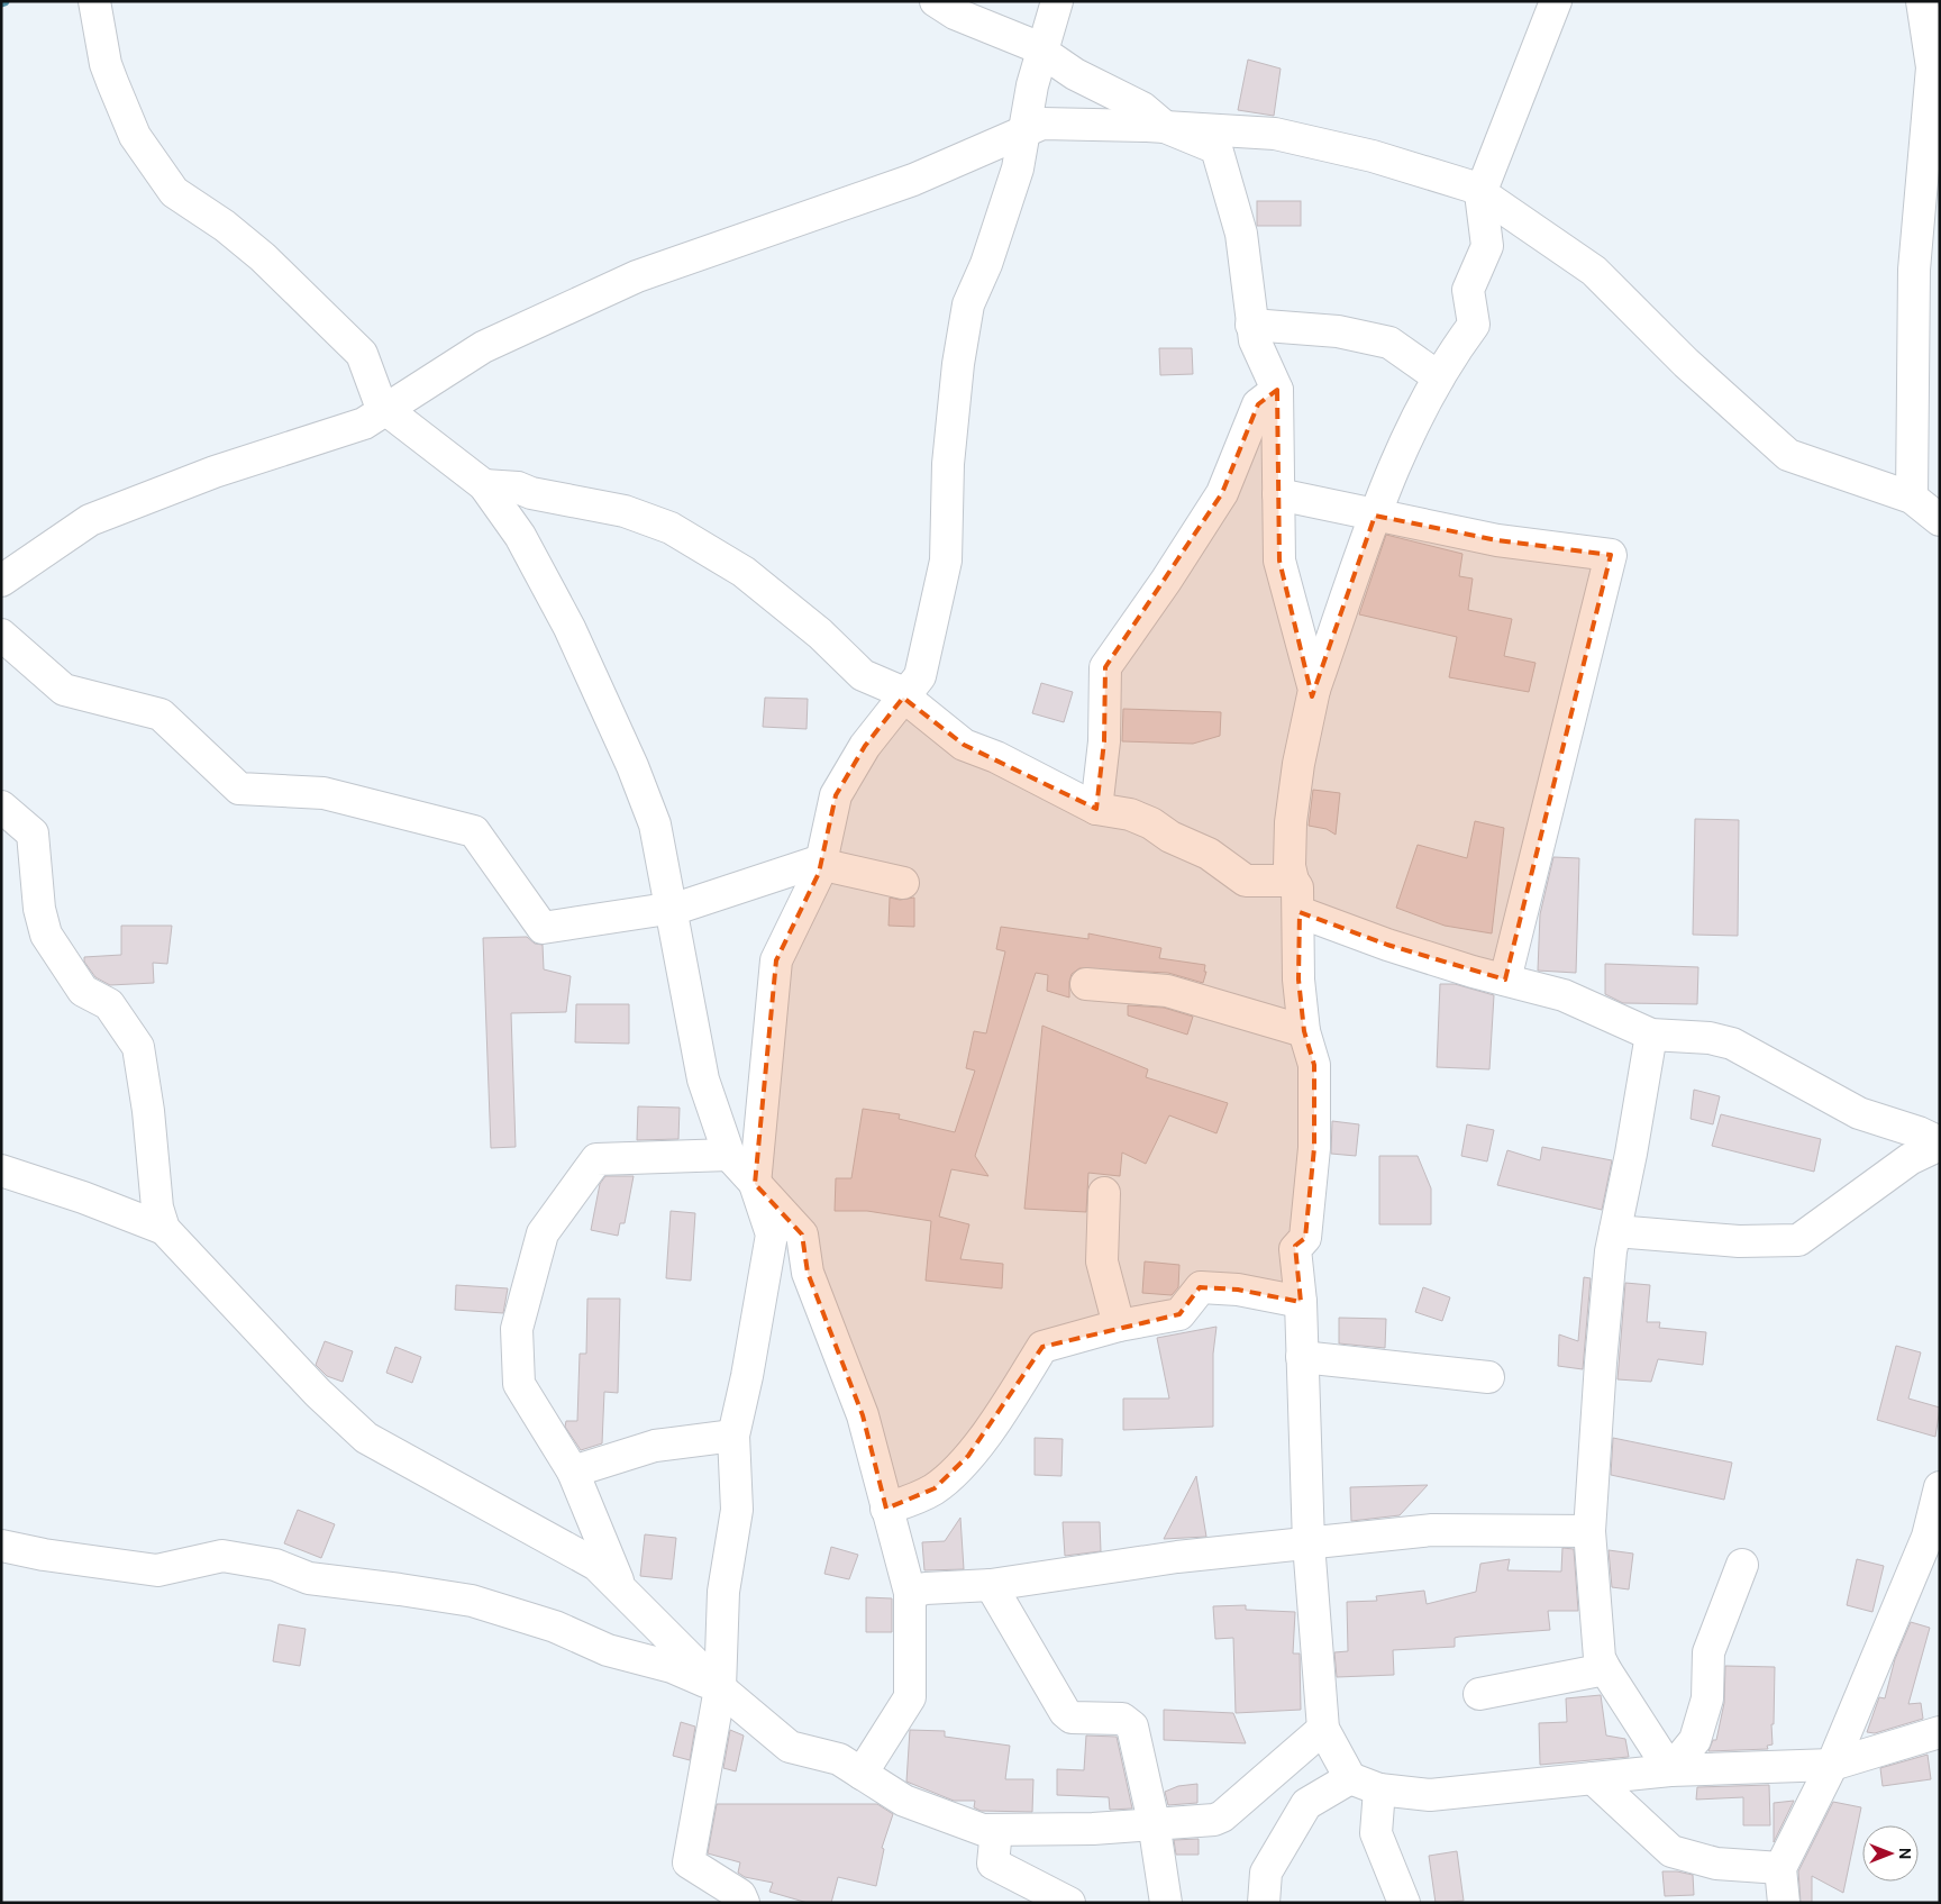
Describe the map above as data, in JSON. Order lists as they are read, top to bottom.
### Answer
{
  "north": "right"
}
